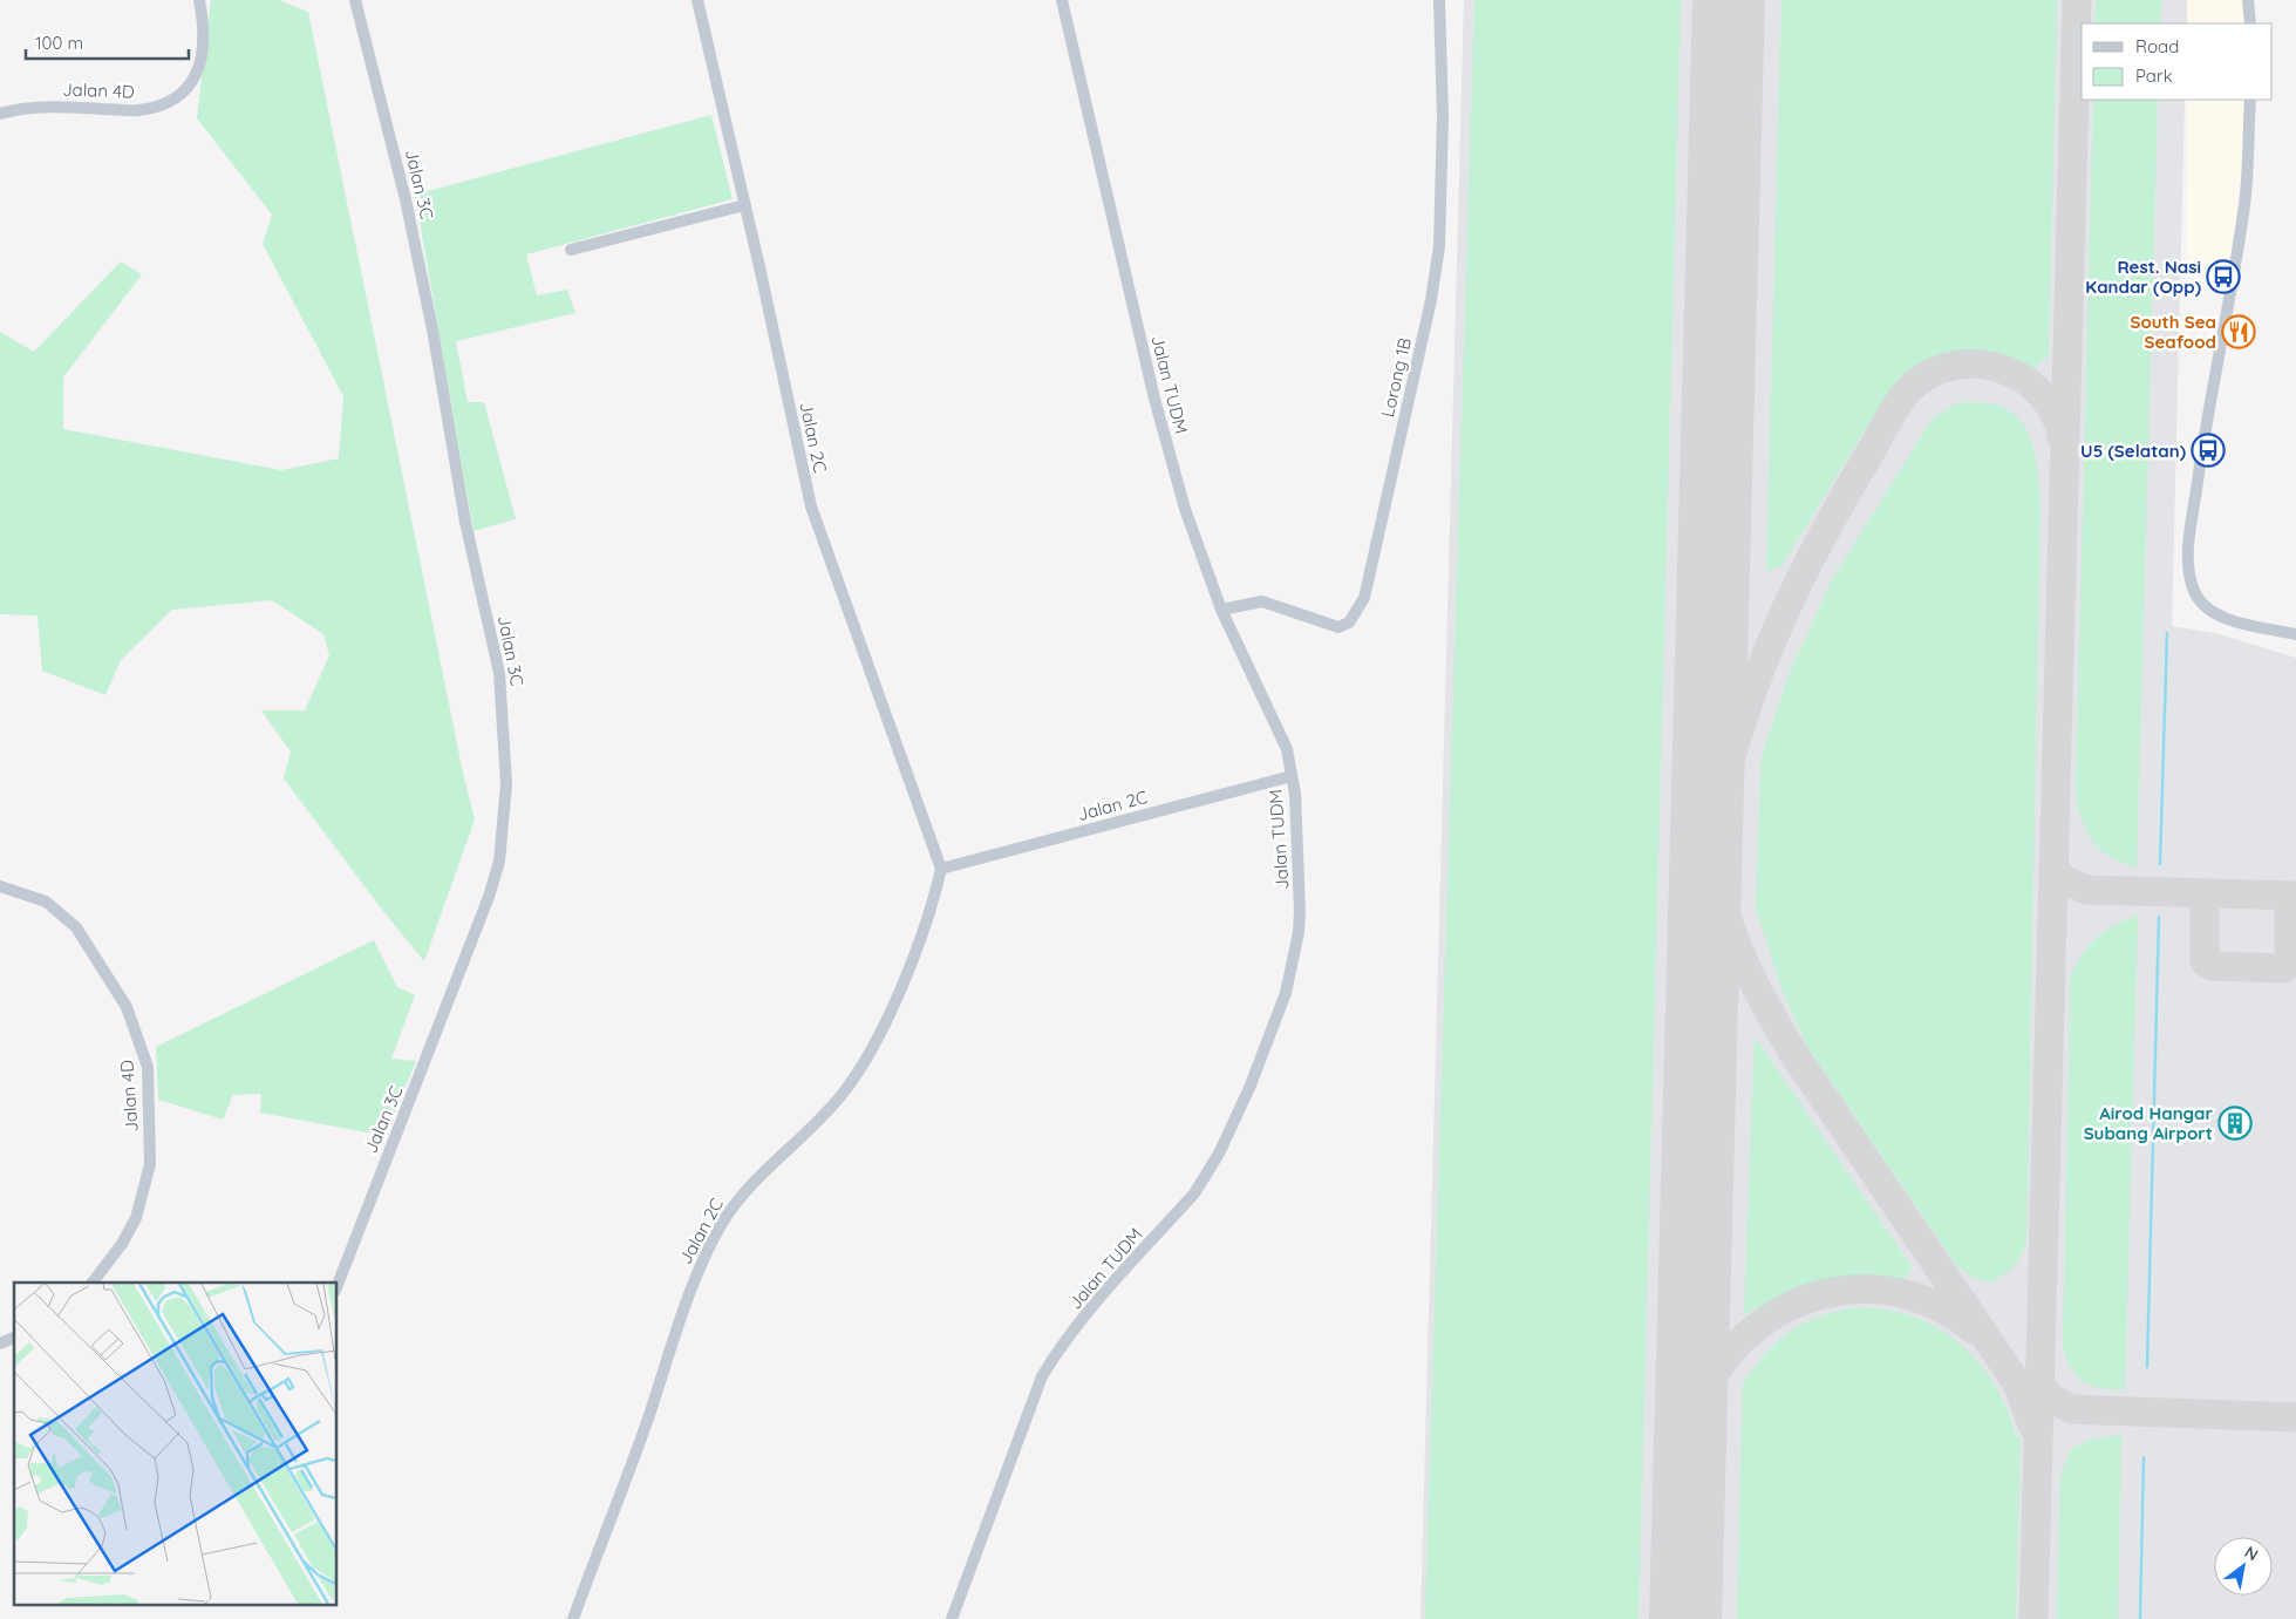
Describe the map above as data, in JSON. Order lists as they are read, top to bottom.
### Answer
{
  "streets": {
    "street": [
      "Jalan 4D",
      "Jalan 3C",
      "Lorong 1B",
      "Jalan TUDM",
      "Jalan 2C"
    ]
  },
  "crossings": [
    ["Lorong 1B", "Jalan TUDM"],
    ["Jalan TUDM", "Jalan 2C"]
  ],
  "places": {
    "bus stop": ["Rest. Nasi Kandar (Opp)", "U5 (Selatan)"],
    "restaurant": ["South Sea Seafood"],
    "building": ["Airod Hangar Subang Airport"]
  },
  "legend": ["Road", "Park"],
  "scale_bar": "100 m",
  "north": "top right"
}
